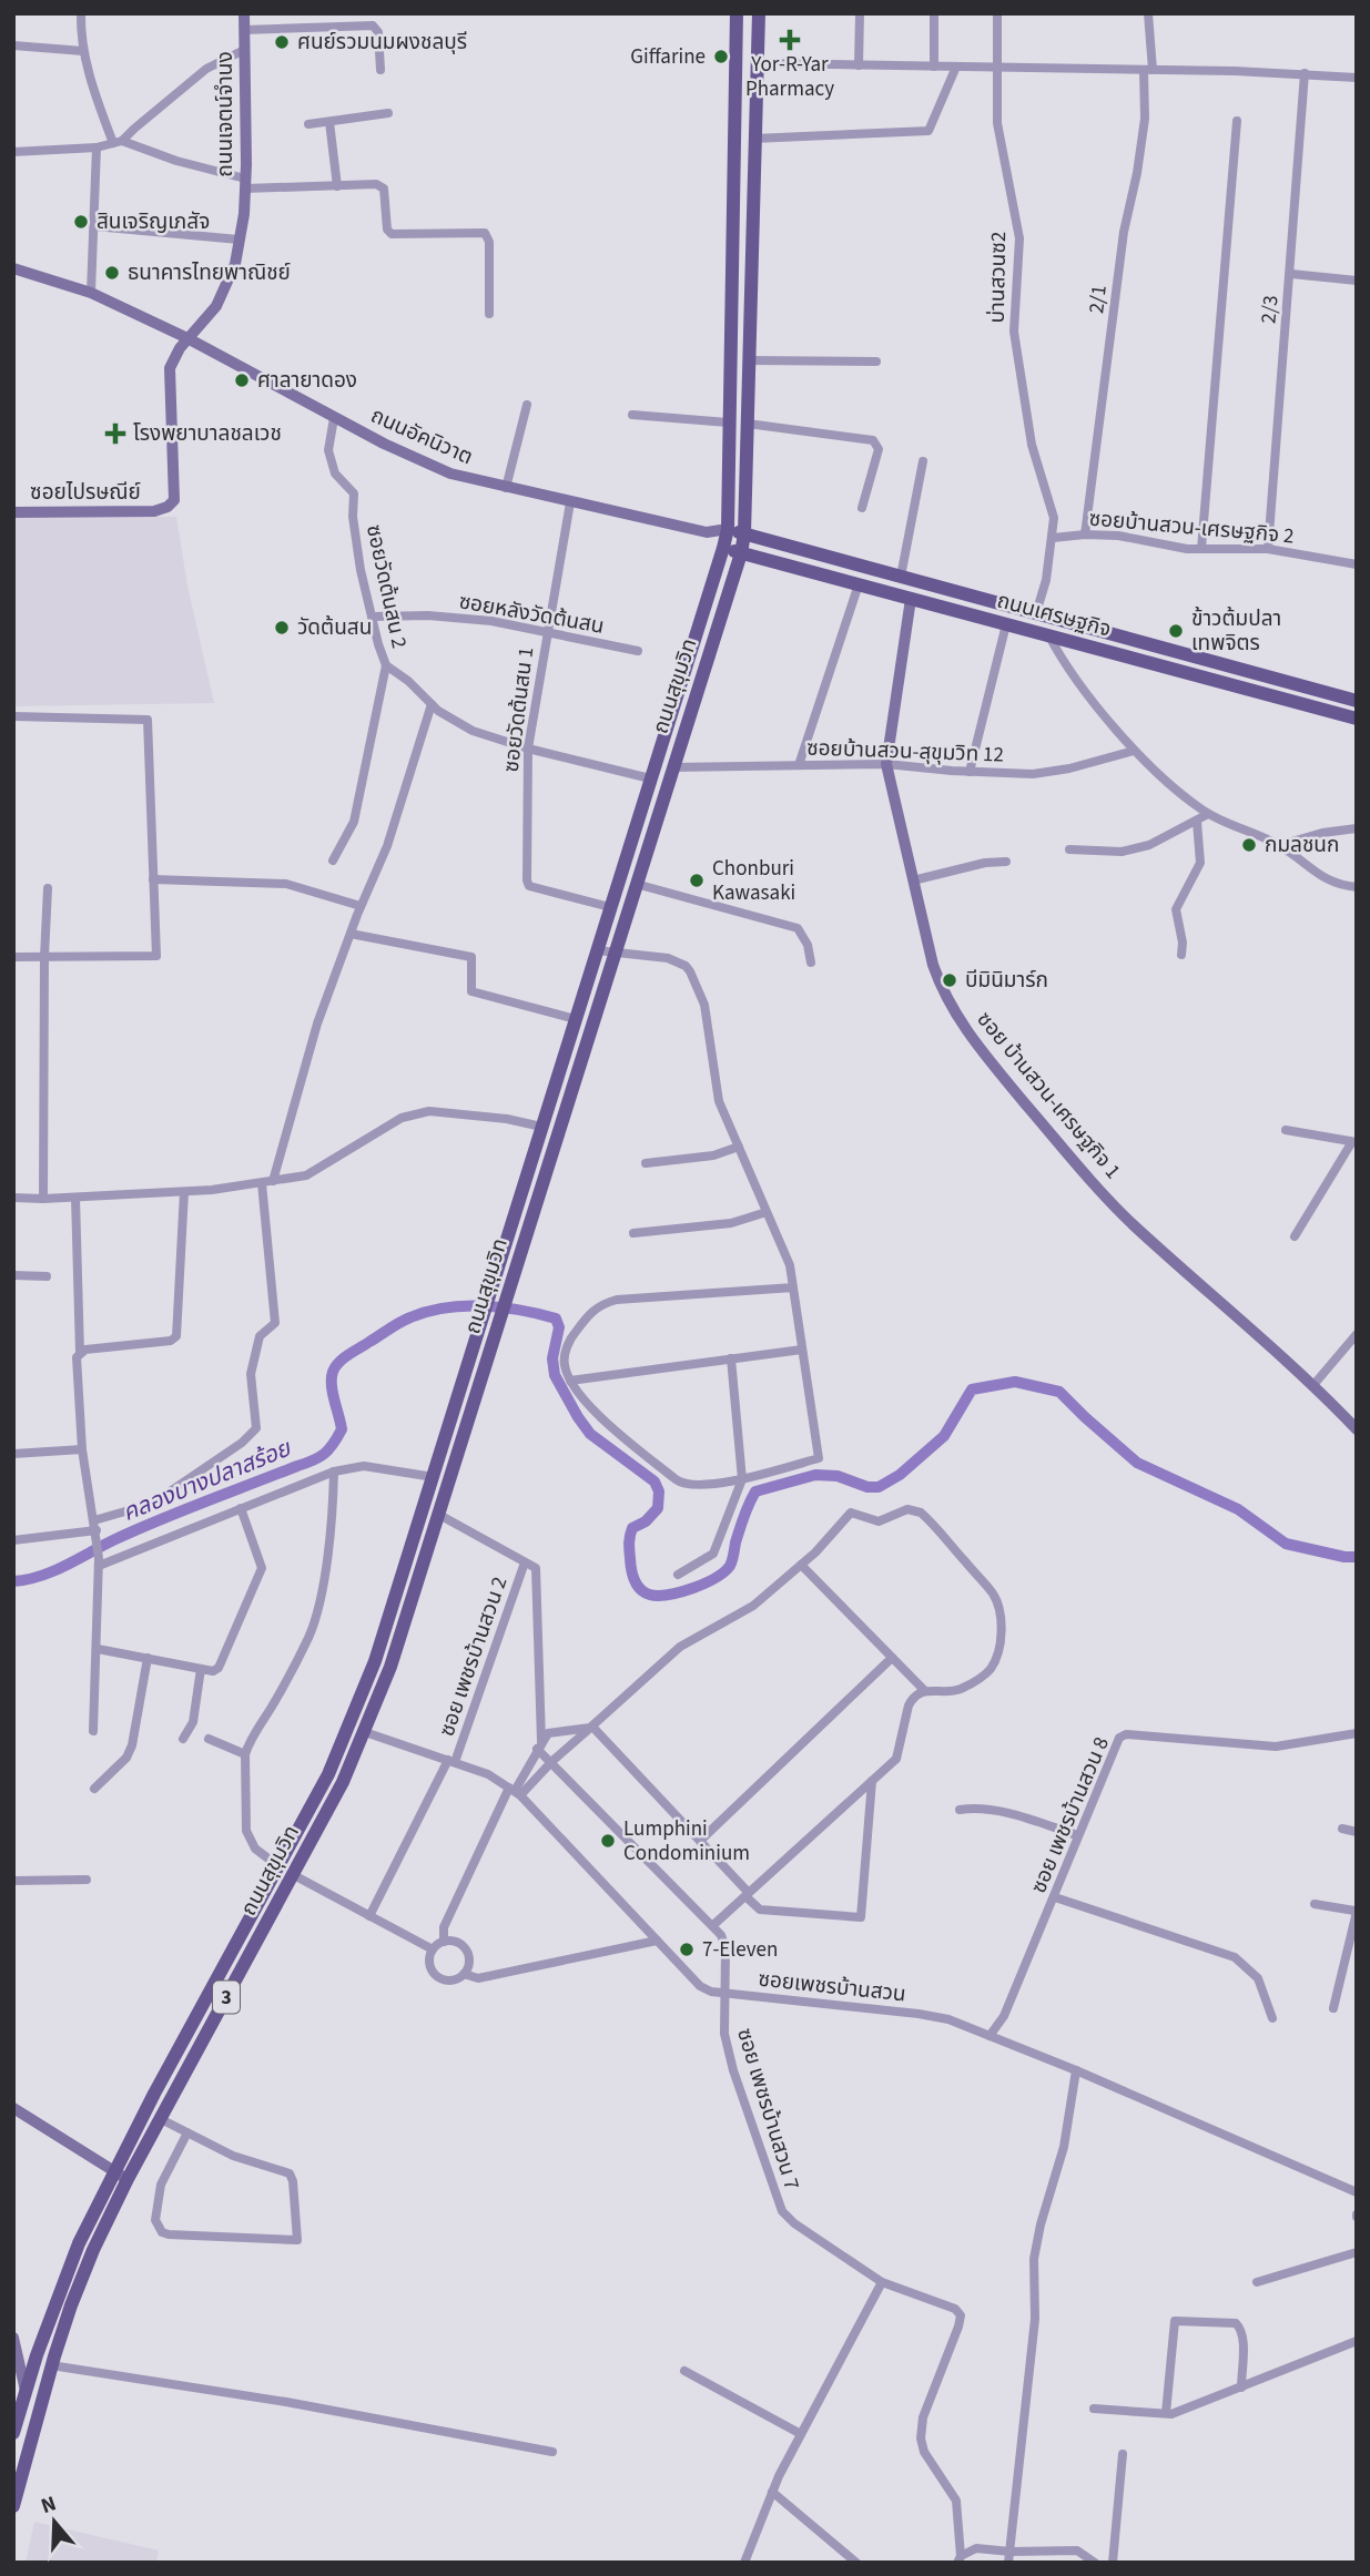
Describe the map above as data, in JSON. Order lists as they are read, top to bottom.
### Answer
{
  "streets": {
    "main road": ["ถนนเศรษฐกิจ", "ถนนสุขุมวิท", "3"],
    "street": [
      "ถนนเจตน์จำนง",
      "บ่านสวนซ2",
      "2/1",
      "2/3",
      "ถนนอัคนิวาต",
      "ซอยไปรษณีย์",
      "ซอยบ้านสวน-เศรษฐกิจ 2",
      "ซอยวัดต้นสน 2",
      "ซอยหลังวัดต้นสน",
      "ซอยวัดต้นสน 1",
      "ซอยบ้านสวน-สุขุมวิท 12",
      "ซอย บ้านสวน-เศรษฐกิจ 1",
      "ซอย เพชรบ้านสวน 2",
      "ซอย เพชรบ้านสวน 8",
      "ซอยเพชรบ้านสวน",
      "ซอย เพชรบ้านสวน 7"
    ]
  },
  "crossings": [
    ["ถนนเจตน์จำนง", "ถนนอัคนิวาต"],
    ["ถนนเจตน์จำนง", "ซอยไปรษณีย์"],
    ["บ่านสวนซ2", "ซอยบ้านสวน-เศรษฐกิจ 2"],
    ["2/1", "ซอยบ้านสวน-เศรษฐกิจ 2"],
    ["2/3", "ซอยบ้านสวน-เศรษฐกิจ 2"],
    ["ถนนอัคนิวาต", "ซอยไปรษณีย์"],
    ["ถนนอัคนิวาต", "ซอยวัดต้นสน 2"],
    ["ถนนอัคนิวาต", "ถนนเศรษฐกิจ"],
    ["ถนนอัคนิวาต", "ถนนสุขุมวิท"],
    ["ถนนอัคนิวาต", "ซอยวัดต้นสน 1"],
    ["ซอยวัดต้นสน 2", "ซอยหลังวัดต้นสน"],
    ["ซอยวัดต้นสน 2", "ถนนสุขุมวิท"],
    ["ซอยวัดต้นสน 2", "ซอยวัดต้นสน 1"],
    ["ซอยหลังวัดต้นสน", "ซอยวัดต้นสน 1"],
    ["ถนนเศรษฐกิจ", "ถนนสุขุมวิท"],
    ["ถนนเศรษฐกิจ", "ซอย บ้านสวน-เศรษฐกิจ 1"],
    ["ถนนสุขุมวิท", "ซอยวัดต้นสน 1"],
    ["ถนนสุขุมวิท", "ซอยบ้านสวน-สุขุมวิท 12"],
    ["ถนนสุขุมวิท", "ซอยเพชรบ้านสวน"],
    ["ซอยบ้านสวน-สุขุมวิท 12", "ซอย บ้านสวน-เศรษฐกิจ 1"],
    ["ซอย เพชรบ้านสวน 2", "ซอยเพชรบ้านสวน"],
    ["ซอย เพชรบ้านสวน 8", "ซอยเพชรบ้านสวน"],
    ["ซอยเพชรบ้านสวน", "ซอย เพชรบ้านสวน 7"]
  ],
  "water": ["คลองบางปลาสร้อย"],
  "places": {
    "health": ["Yor-R-Yar Pharmacy", "โรงพยาบาลชลเวช"],
    "other": [
      "ศนย์รวมนมผงชลบุรี",
      "Giffarine",
      "สินเจริญเภสัจ",
      "ธนาคารไทยพาณิชย์",
      "ศาลายาดอง",
      "วัดต้นสน",
      "ข้าวต้มปลา เทพจิตร",
      "กมลชนก",
      "Chonburi Kawasaki",
      "บีมินิมาร์ก",
      "Lumphini Condominium",
      "7-Eleven"
    ]
  },
  "north": "top"
}
